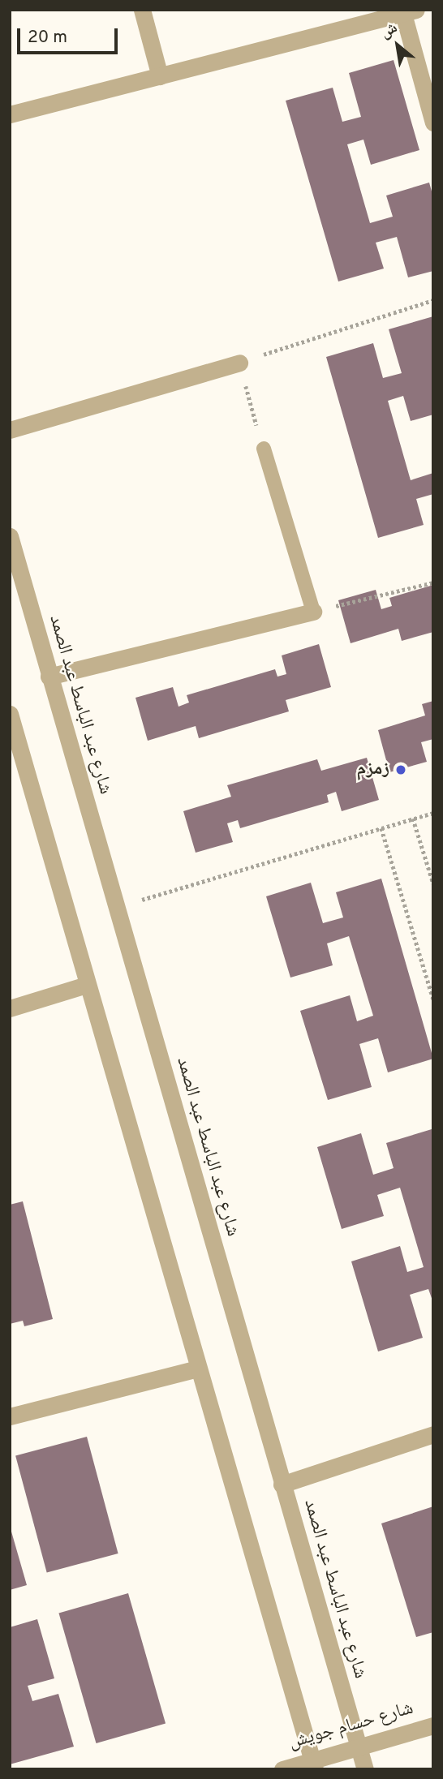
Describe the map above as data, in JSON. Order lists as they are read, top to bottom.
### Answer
{
  "streets": {
    "street": ["شارع عبد الباسط عبد الصمد", "شارع حسام جويش"]
  },
  "crossings": [
    ["شارع عبد الباسط عبد الصمد", "شارع حسام جويش"]
  ],
  "places": ["زمزم"],
  "scale_bar": "20 m",
  "north": "top left"
}
